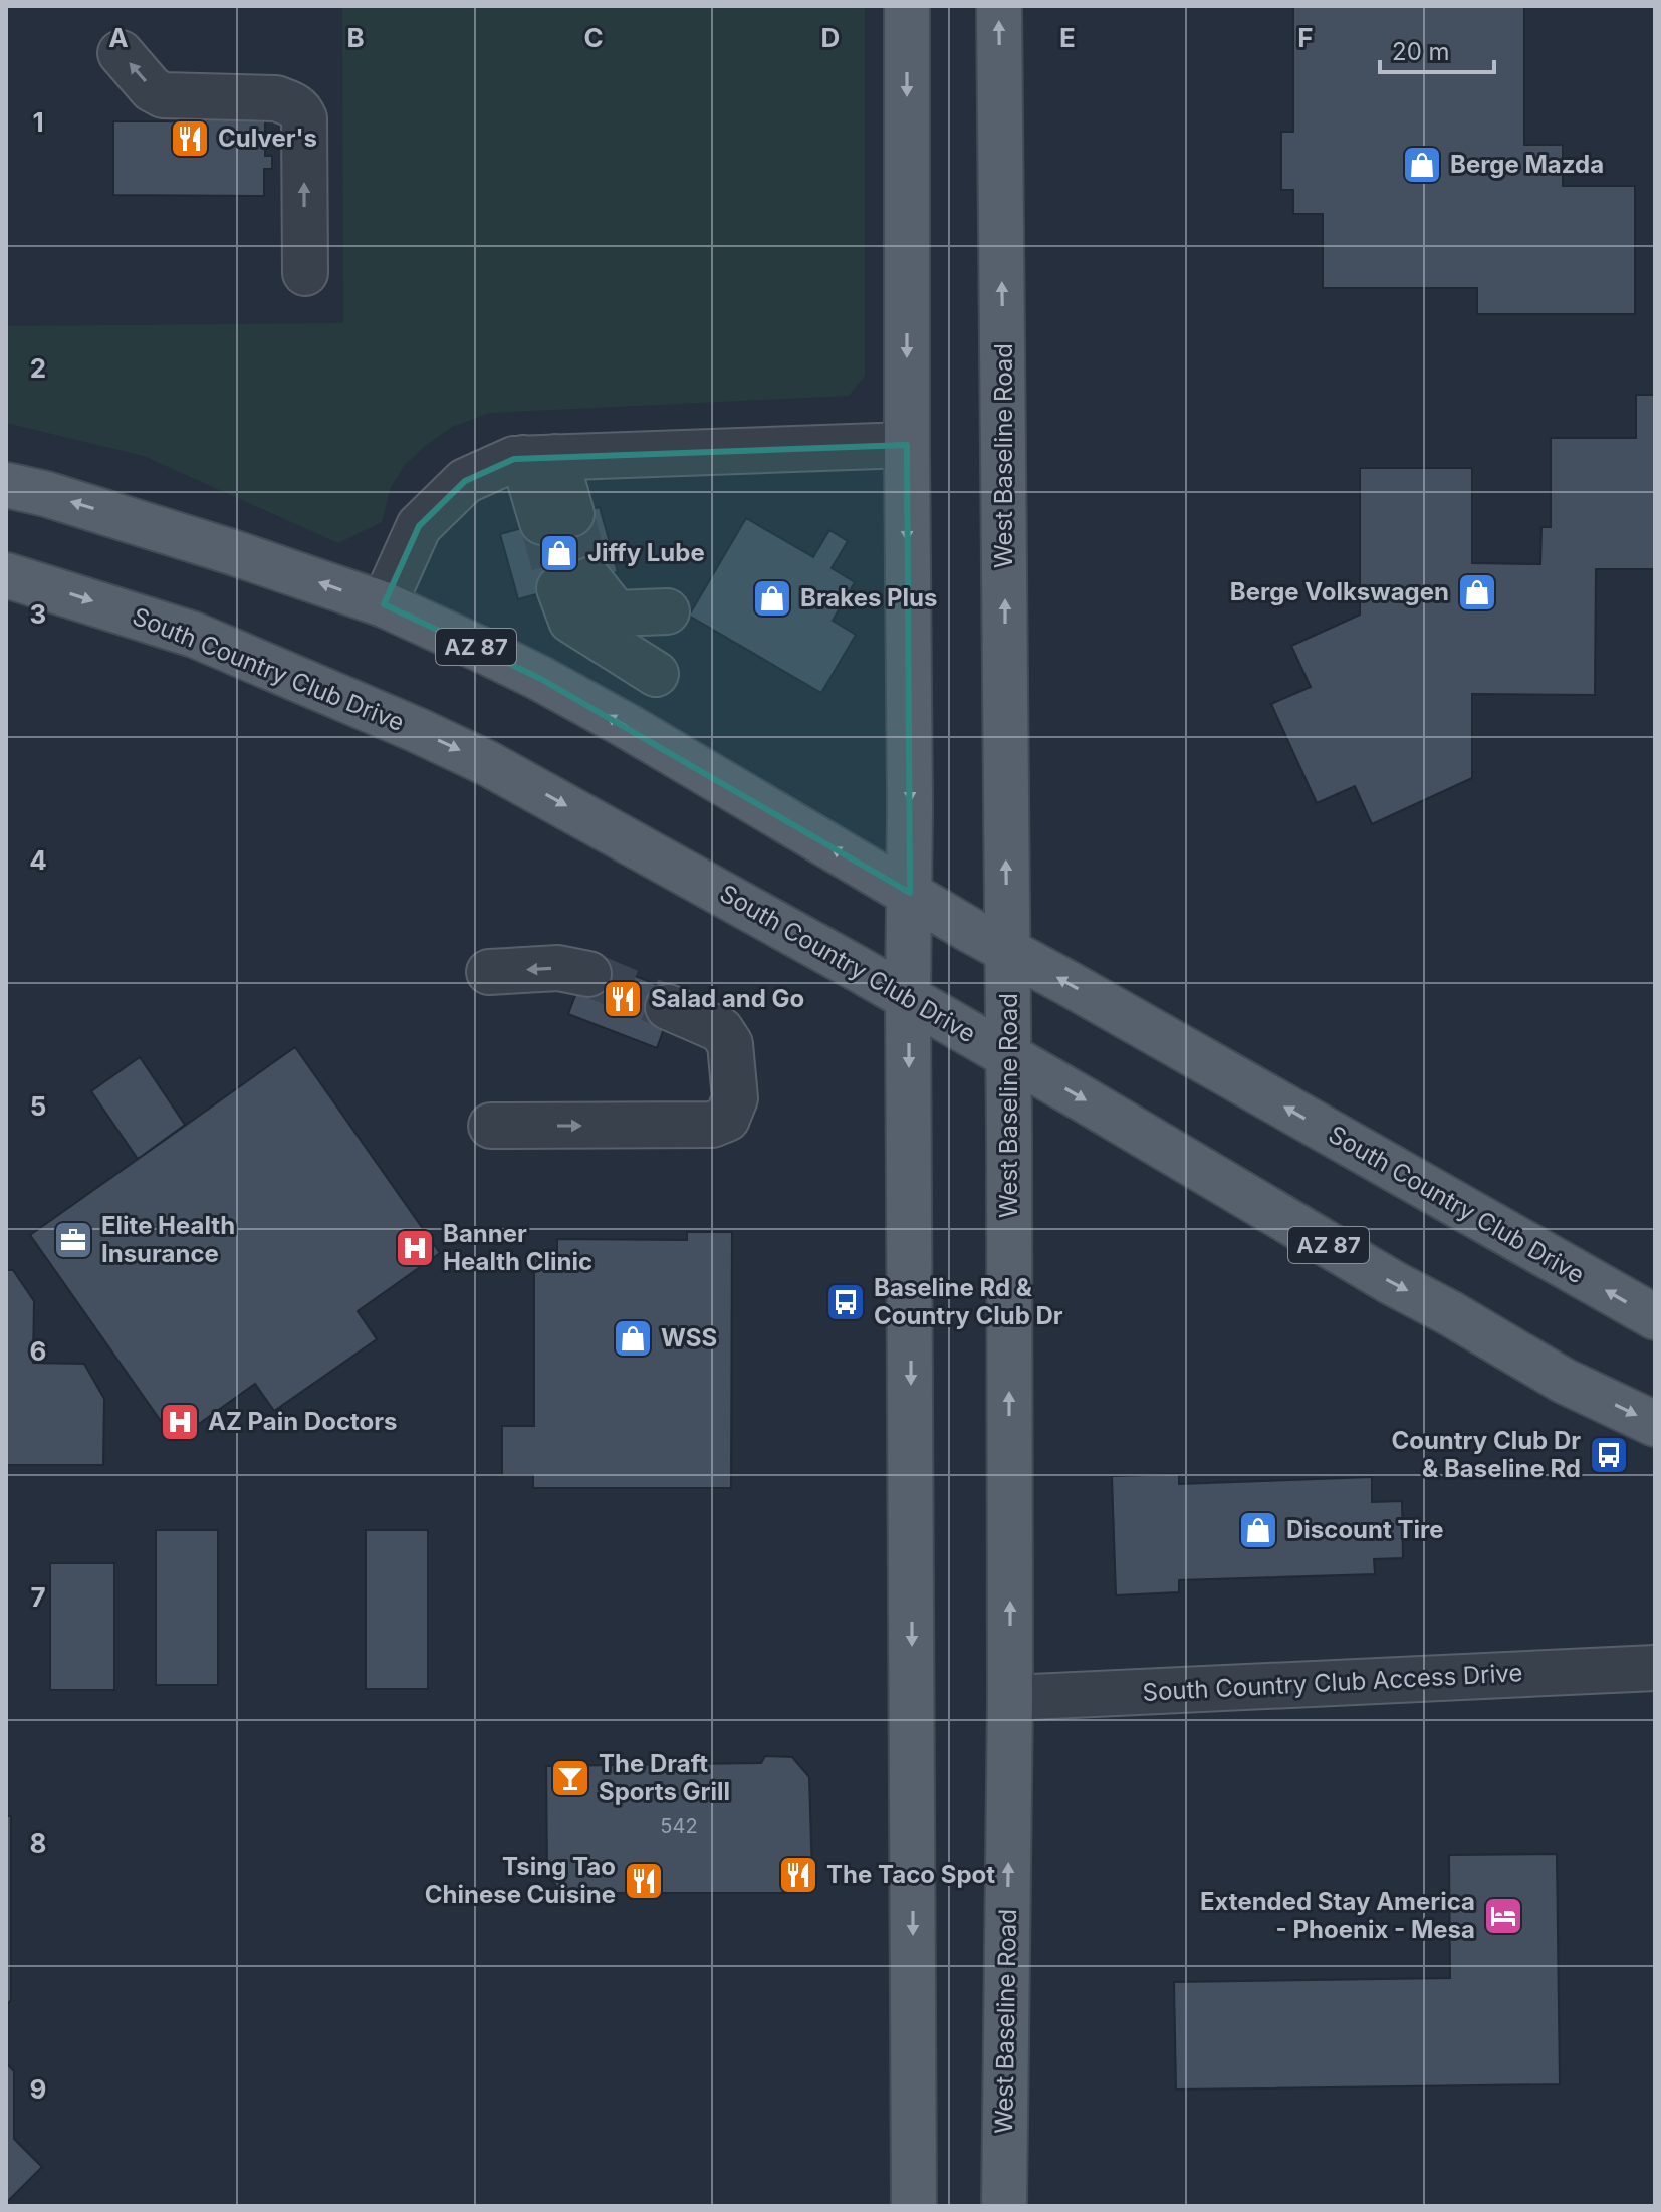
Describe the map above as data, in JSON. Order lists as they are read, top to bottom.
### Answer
{
  "streets": {
    "main road": ["West Baseline Road", "AZ 87", "South Country Club Drive"],
    "street": ["South Country Club Access Drive"]
  },
  "crossings": [
    ["West Baseline Road", "South Country Club Drive"],
    ["West Baseline Road", "South Country Club Access Drive"]
  ],
  "places": {
    "restaurant": [
      "Culver's",
      "Salad and Go",
      "The Taco Spot",
      "Tsing Tao Chinese Cuisine"
    ],
    "shop": [
      "Berge Mazda",
      "Jiffy Lube",
      "Berge Volkswagen",
      "Brakes Plus",
      "WSS",
      "Discount Tire"
    ],
    "office": ["Elite Health Insurance"],
    "hospital": ["Banner Health Clinic", "AZ Pain Doctors"],
    "bus stop": ["Baseline Rd & Country Club Dr", "Country Club Dr & Baseline Rd"],
    "bar": ["The Draft Sports Grill"],
    "hotel": ["Extended Stay America - Phoenix - Mesa"]
  },
  "house_numbers": ["542"],
  "scale_bar": "20 m",
  "grid": {
    "columns": [
      "A",
      "B",
      "C",
      "D",
      "E",
      "F"
    ],
    "rows": [
      "1",
      "2",
      "3",
      "4",
      "5",
      "6",
      "7",
      "8",
      "9"
    ]
  }
}
